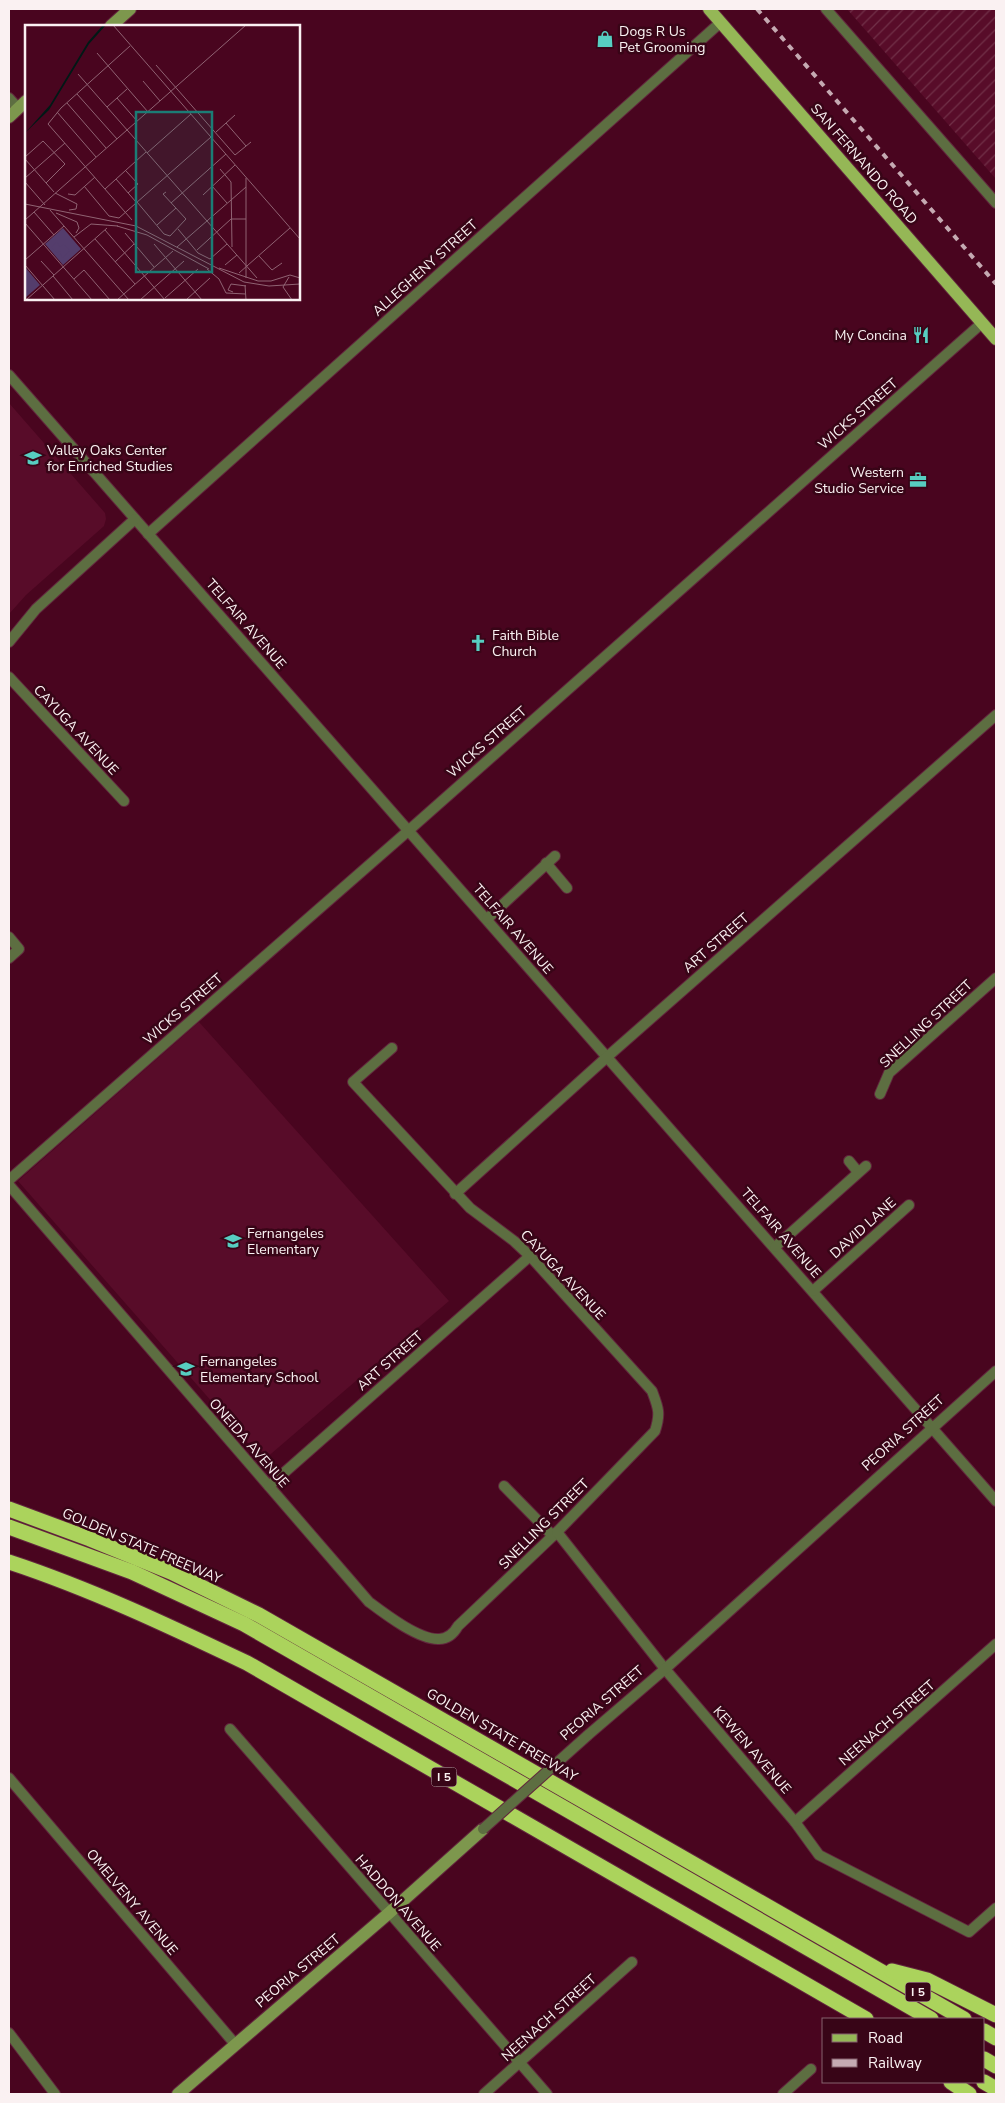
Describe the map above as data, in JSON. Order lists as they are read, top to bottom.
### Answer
{
  "streets": {
    "highway": ["GOLDEN STATE FREEWAY", "I 5"],
    "main road": ["SAN FERNANDO ROAD"],
    "street": [
      "ALLEGHENY STREET",
      "WICKS STREET",
      "TELFAIR AVENUE",
      "CAYUGA AVENUE",
      "ART STREET",
      "SNELLING STREET",
      "DAVID LANE",
      "PEORIA STREET",
      "ONEIDA AVENUE",
      "NEENACH STREET",
      "KEWEN AVENUE",
      "OMELVENY AVENUE",
      "HADDON AVENUE"
    ]
  },
  "crossings": [
    ["SAN FERNANDO ROAD", "ALLEGHENY STREET"],
    ["SAN FERNANDO ROAD", "WICKS STREET"],
    ["ALLEGHENY STREET", "TELFAIR AVENUE"],
    ["WICKS STREET", "TELFAIR AVENUE"],
    ["TELFAIR AVENUE", "ART STREET"],
    ["TELFAIR AVENUE", "DAVID LANE"],
    ["TELFAIR AVENUE", "PEORIA STREET"],
    ["CAYUGA AVENUE", "ART STREET"],
    ["CAYUGA AVENUE", "SNELLING STREET"],
    ["ART STREET", "ONEIDA AVENUE"],
    ["SNELLING STREET", "ONEIDA AVENUE"],
    ["SNELLING STREET", "KEWEN AVENUE"],
    ["PEORIA STREET", "KEWEN AVENUE"],
    ["PEORIA STREET", "OMELVENY AVENUE"],
    ["PEORIA STREET", "HADDON AVENUE"],
    ["NEENACH STREET", "KEWEN AVENUE"],
    ["NEENACH STREET", "HADDON AVENUE"]
  ],
  "places": {
    "shop": ["Dogs R Us Pet Grooming"],
    "restaurant": ["My Concina"],
    "school or university": ["Valley Oaks Center for Enriched Studies", "Fernangeles Elementary", "Fernangeles Elementary School"],
    "office": ["Western Studio Service"],
    "church": ["Faith Bible Church"]
  },
  "legend": ["Road", "Railway"]
}
